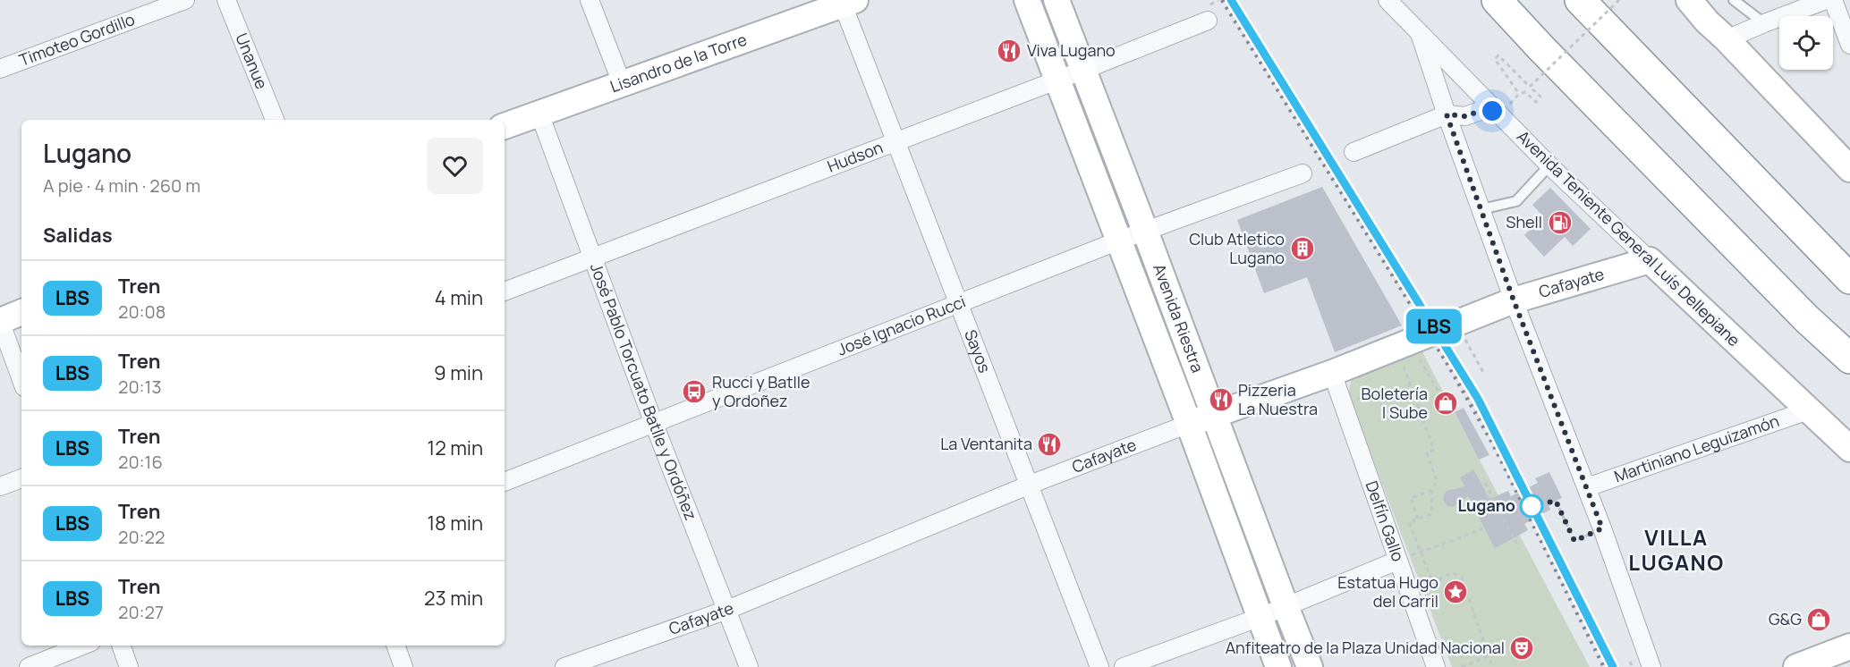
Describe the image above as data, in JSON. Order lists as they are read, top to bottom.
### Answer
{
  "streets": {
    "main road": [
      "Lisandro de la Torre",
      "Avenida Teniente General Luís Dellepiane",
      "Cafayate",
      "Avenida Riestra"
    ],
    "street": [
      "Timoteo Gordillo",
      "Unanue",
      "Hudson",
      "José Ignacio Rucci",
      "Sayos",
      "José Pablo Torcuato Batlle y Ordóñez",
      "Martiniano Leguizamón",
      "Delfín Gallo"
    ]
  },
  "crossings": [
    ["Lisandro de la Torre", "Sayos"],
    ["Lisandro de la Torre", "José Pablo Torcuato Batlle y Ordóñez"],
    ["Hudson", "Avenida Riestra"],
    ["Hudson", "Sayos"],
    ["Hudson", "José Pablo Torcuato Batlle y Ordóñez"],
    ["Avenida Teniente General Luís Dellepiane", "Cafayate"],
    ["Avenida Teniente General Luís Dellepiane", "Martiniano Leguizamón"],
    ["Cafayate", "Avenida Riestra"],
    ["Cafayate", "Sayos"],
    ["Cafayate", "José Pablo Torcuato Batlle y Ordóñez"],
    ["Cafayate", "Delfín Gallo"],
    ["Avenida Riestra", "José Ignacio Rucci"],
    ["José Ignacio Rucci", "Sayos"],
    ["José Ignacio Rucci", "José Pablo Torcuato Batlle y Ordóñez"]
  ],
  "districts": ["VILLA LUGANO"],
  "places": {
    "restaurant": ["Viva Lugano", "Pizzeria La Nuestra", "La Ventanita"],
    "fuel station": ["Shell"],
    "building": ["Club Atletico Lugano"],
    "bus stop": ["Rucci y Batlle y Ordoñez"],
    "shop": ["Boletería | Sube", "G&G"],
    "other": ["Lugano"],
    "place": ["Estatua Hugo del Carril"],
    "theatre": ["Anfiteatro de la Plaza Unidad Nacional"]
  },
  "page": {
    "on_map": "LBS",
    "heading": [
      ["Lugano", "A pie · 4 min · 260 m"],
      "Salidas"
    ],
    "list": [
      {
        "mark": "LBS",
        "name": "Tren",
        "note": "20:08",
        "value": "4 min"
      },
      {
        "mark": "LBS",
        "name": "Tren",
        "note": "20:13",
        "value": "9 min"
      },
      {
        "mark": "LBS",
        "name": "Tren",
        "note": "20:16",
        "value": "12 min"
      },
      {
        "mark": "LBS",
        "name": "Tren",
        "note": "20:22",
        "value": "18 min"
      },
      {
        "mark": "LBS",
        "name": "Tren",
        "note": "20:27",
        "value": "23 min"
      }
    ]
  }
}
